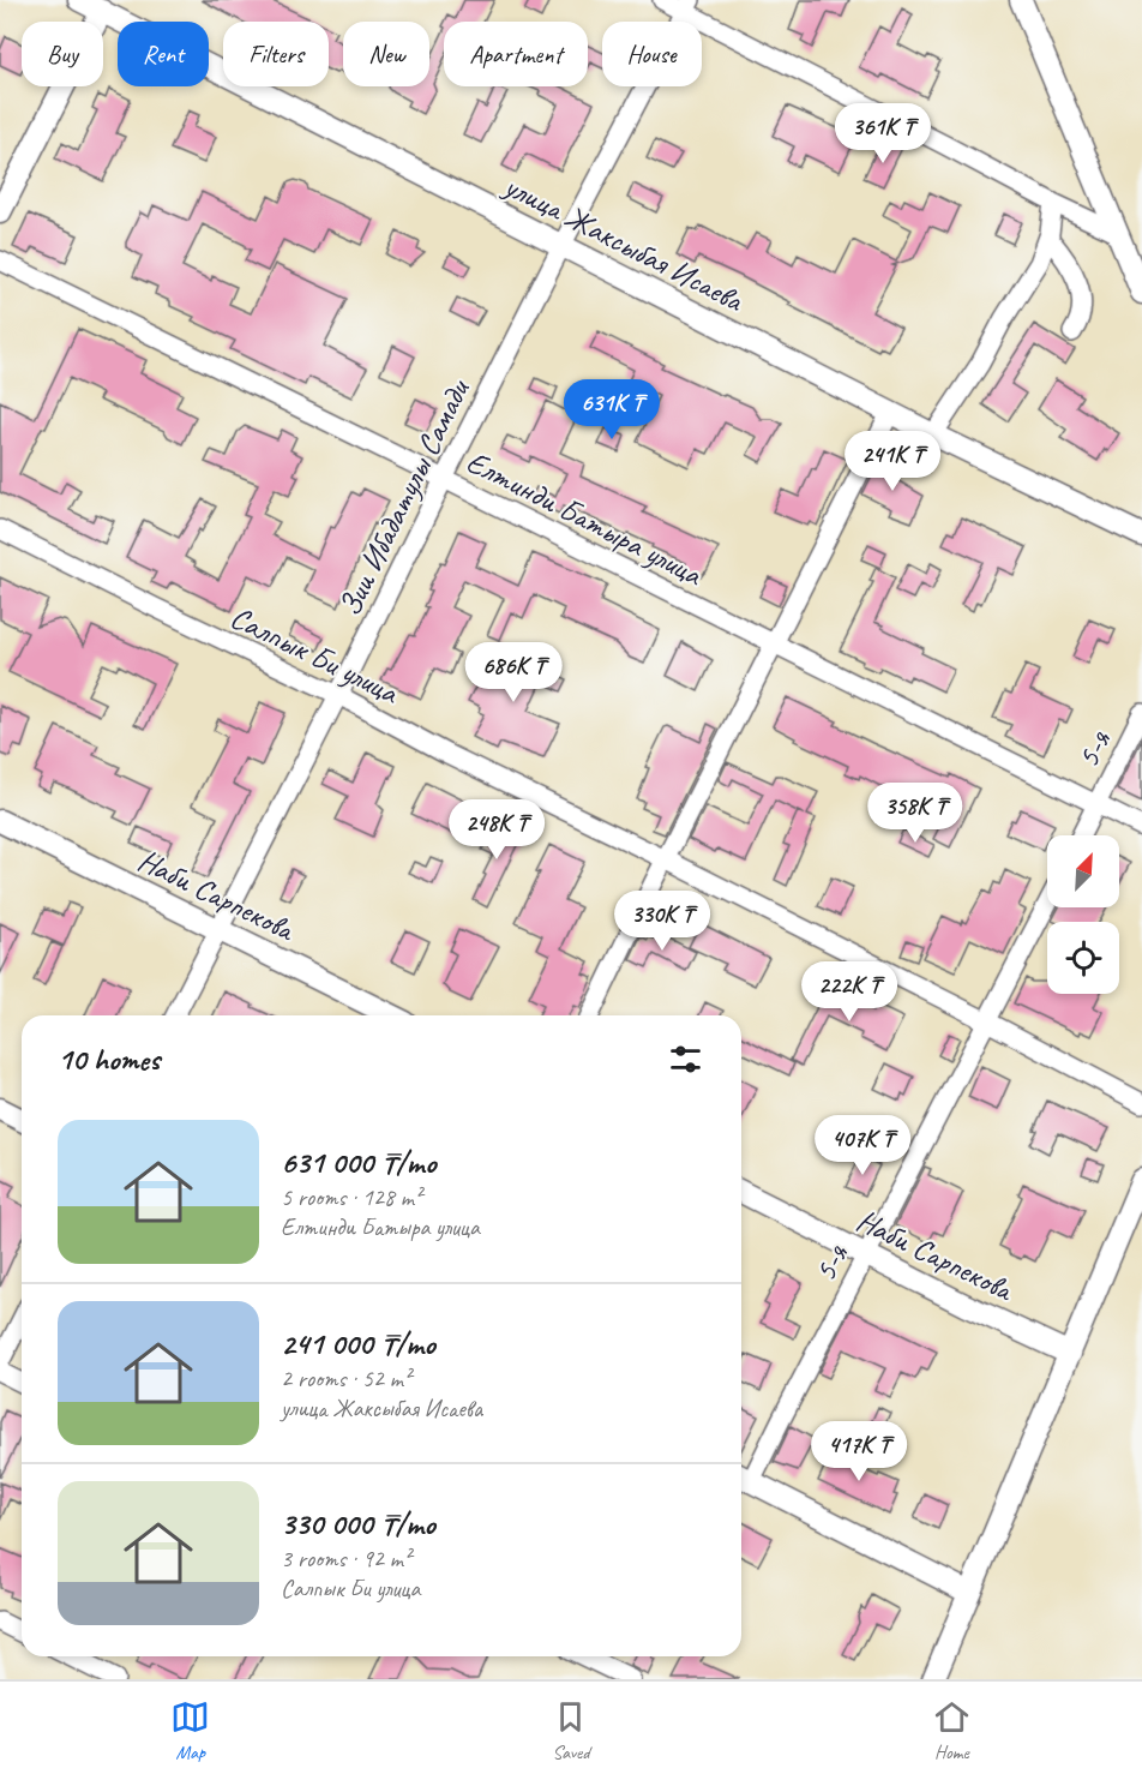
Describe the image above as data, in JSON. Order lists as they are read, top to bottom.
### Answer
{
  "streets": {
    "street": [
      "улица Жаксыбая Исаева",
      "Зии Ибадатулы Самади",
      "Елтинди Батыра улица",
      "Салпык Би улица",
      "5-я",
      "Наби Сарпекова"
    ]
  },
  "crossings": [
    ["улица Жаксыбая Исаева", "Зии Ибадатулы Самади"],
    ["Зии Ибадатулы Самади", "Елтинди Батыра улица"],
    ["Зии Ибадатулы Самади", "Салпык Би улица"],
    ["Зии Ибадатулы Самади", "Наби Сарпекова"],
    ["Елтинди Батыра улица", "5-я"],
    ["Салпык Би улица", "5-я"],
    ["5-я", "Наби Сарпекова"]
  ],
  "north": "top right",
  "page": {
    "chip": [
      "Buy",
      "Rent",
      "Filters",
      "New",
      "Apartment",
      "House"
    ],
    "price": [
      "361K ₸",
      "631K ₸",
      "241K ₸",
      "686K ₸",
      "358K ₸",
      "248K ₸",
      "330K ₸",
      "222K ₸",
      "407K ₸",
      "417K ₸"
    ],
    "heading": "10 homes",
    "list": [
      {
        "name": "631 000 ₸/mo",
        "note": "5 rooms · 128 m² · Елтинди Батыра улица"
      },
      {
        "name": "241 000 ₸/mo",
        "note": "2 rooms · 52 m² · улица Жаксыбая Исаева"
      },
      {
        "name": "330 000 ₸/mo",
        "note": "3 rooms · 92 m² · Салпык Би улица"
      }
    ],
    "tabs": ["Map", "Saved", "Home"]
  }
}
